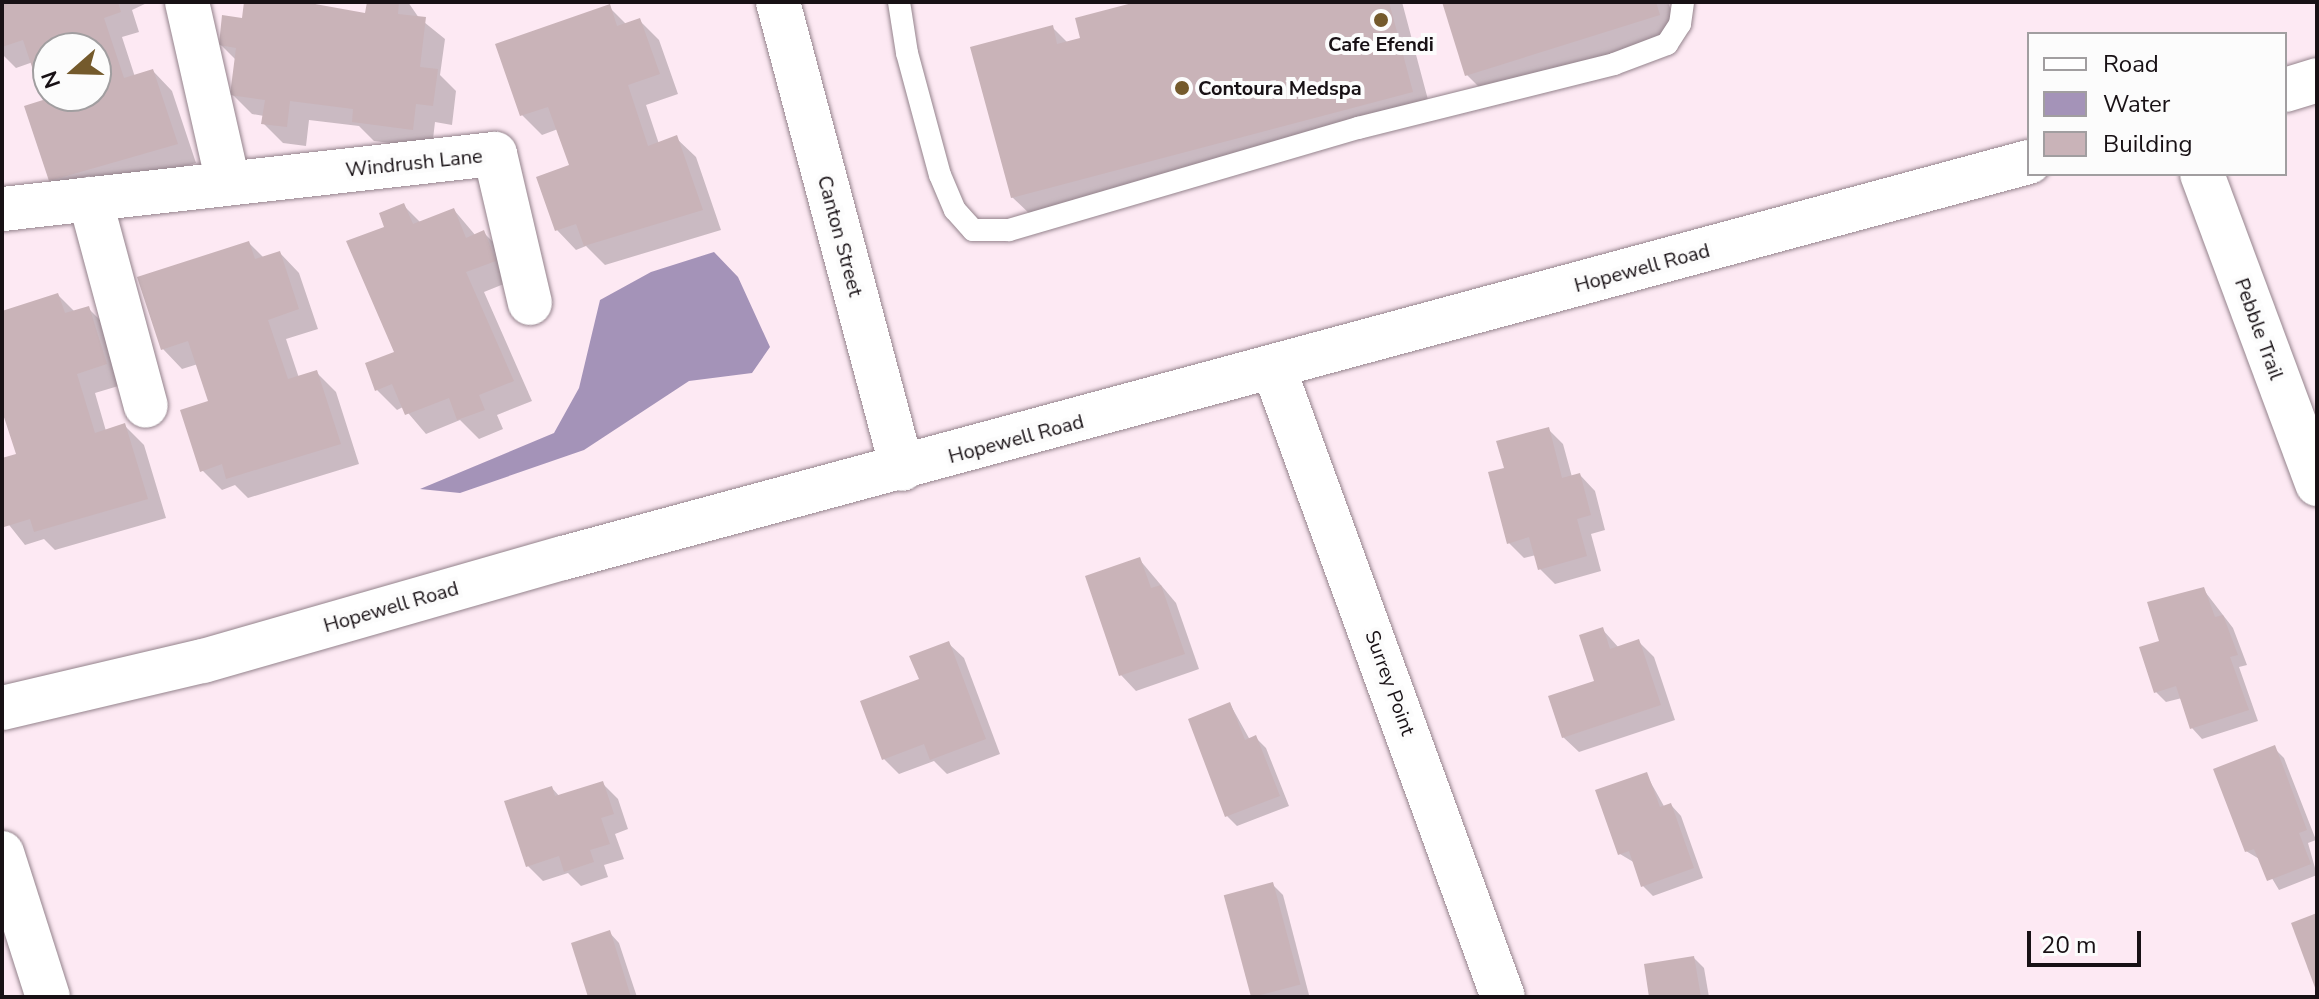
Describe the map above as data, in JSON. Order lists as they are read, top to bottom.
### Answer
{
  "streets": {
    "street": [
      "Windrush Lane",
      "Canton Street",
      "Hopewell Road",
      "Pebble Trail",
      "Surrey Point"
    ]
  },
  "crossings": [
    ["Canton Street", "Hopewell Road"],
    ["Hopewell Road", "Surrey Point"]
  ],
  "places": ["Cafe Efendi", "Contoura Medspa"],
  "legend": ["Road", "Water", "Building"],
  "scale_bar": "20 m",
  "north": "left"
}
